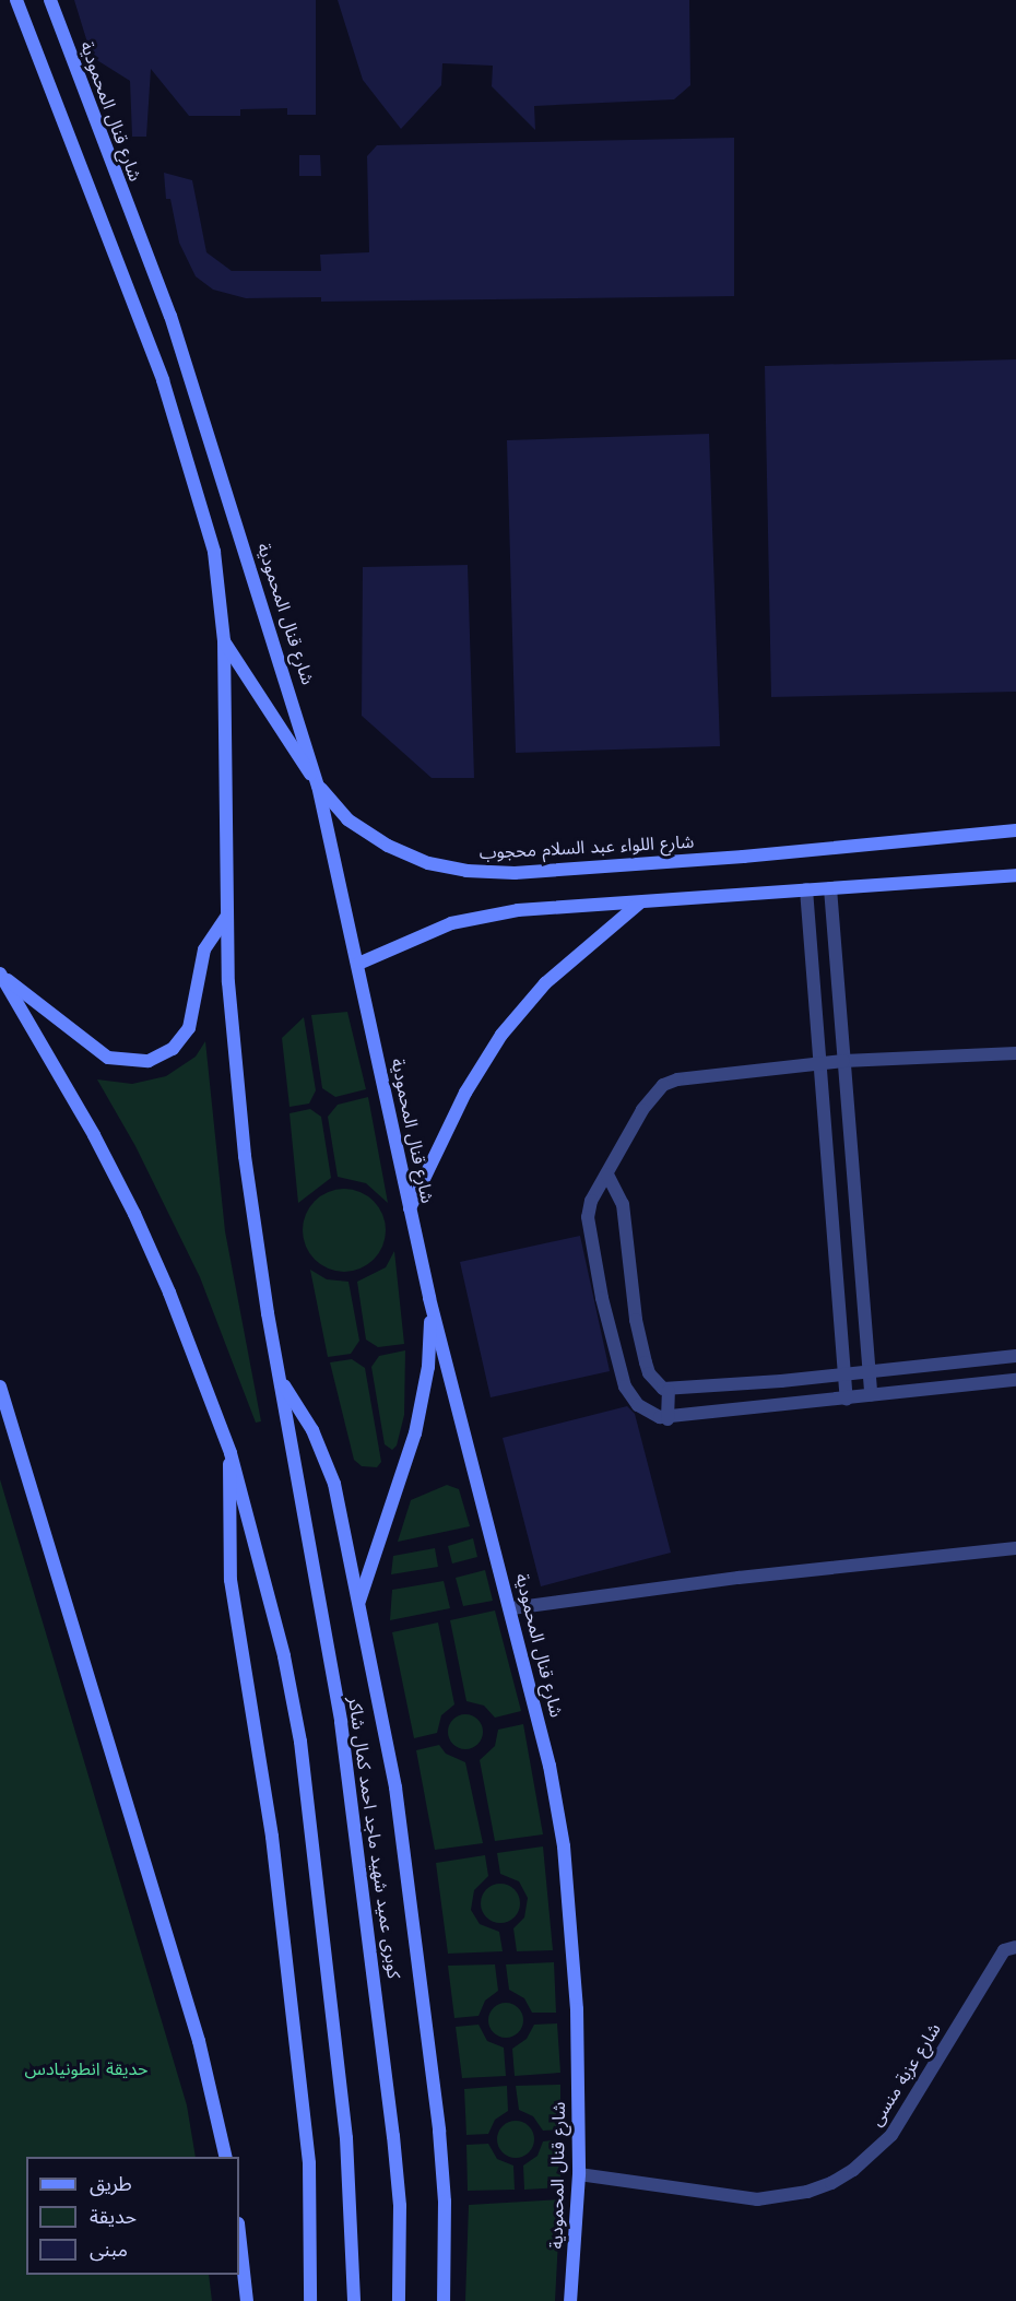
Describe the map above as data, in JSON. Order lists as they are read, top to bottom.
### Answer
{
  "streets": {
    "main road": ["شارع قنال المحمودية", "شارع اللواء عبد السلام محجوب", "كوبرى عميد شهيد ماجد احمد كمال شاكر"],
    "street": ["شارع عزبة منسى"]
  },
  "crossings": [
    ["شارع قنال المحمودية", "شارع اللواء عبد السلام محجوب"],
    ["شارع قنال المحمودية", "شارع عزبة منسى"]
  ],
  "parks": ["حديقة انطونيادس"],
  "legend": ["طريق", "حديقة", "مبنى"]
}
